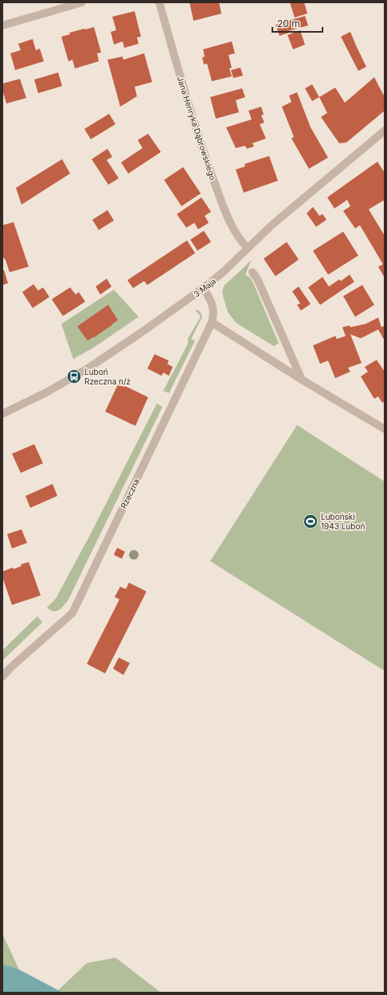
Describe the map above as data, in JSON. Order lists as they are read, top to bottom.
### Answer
{
  "streets": {
    "street": ["Jana Henryka Dąbrowskiego", "3 Maja", "Rzeczna"]
  },
  "crossings": [
    ["Jana Henryka Dąbrowskiego", "3 Maja"],
    ["3 Maja", "Rzeczna"]
  ],
  "places": {
    "bus stop": ["Luboń Rzeczna n/ż"],
    "sports": ["Luboński 1943 Luboń"]
  },
  "scale_bar": "20 m"
}
